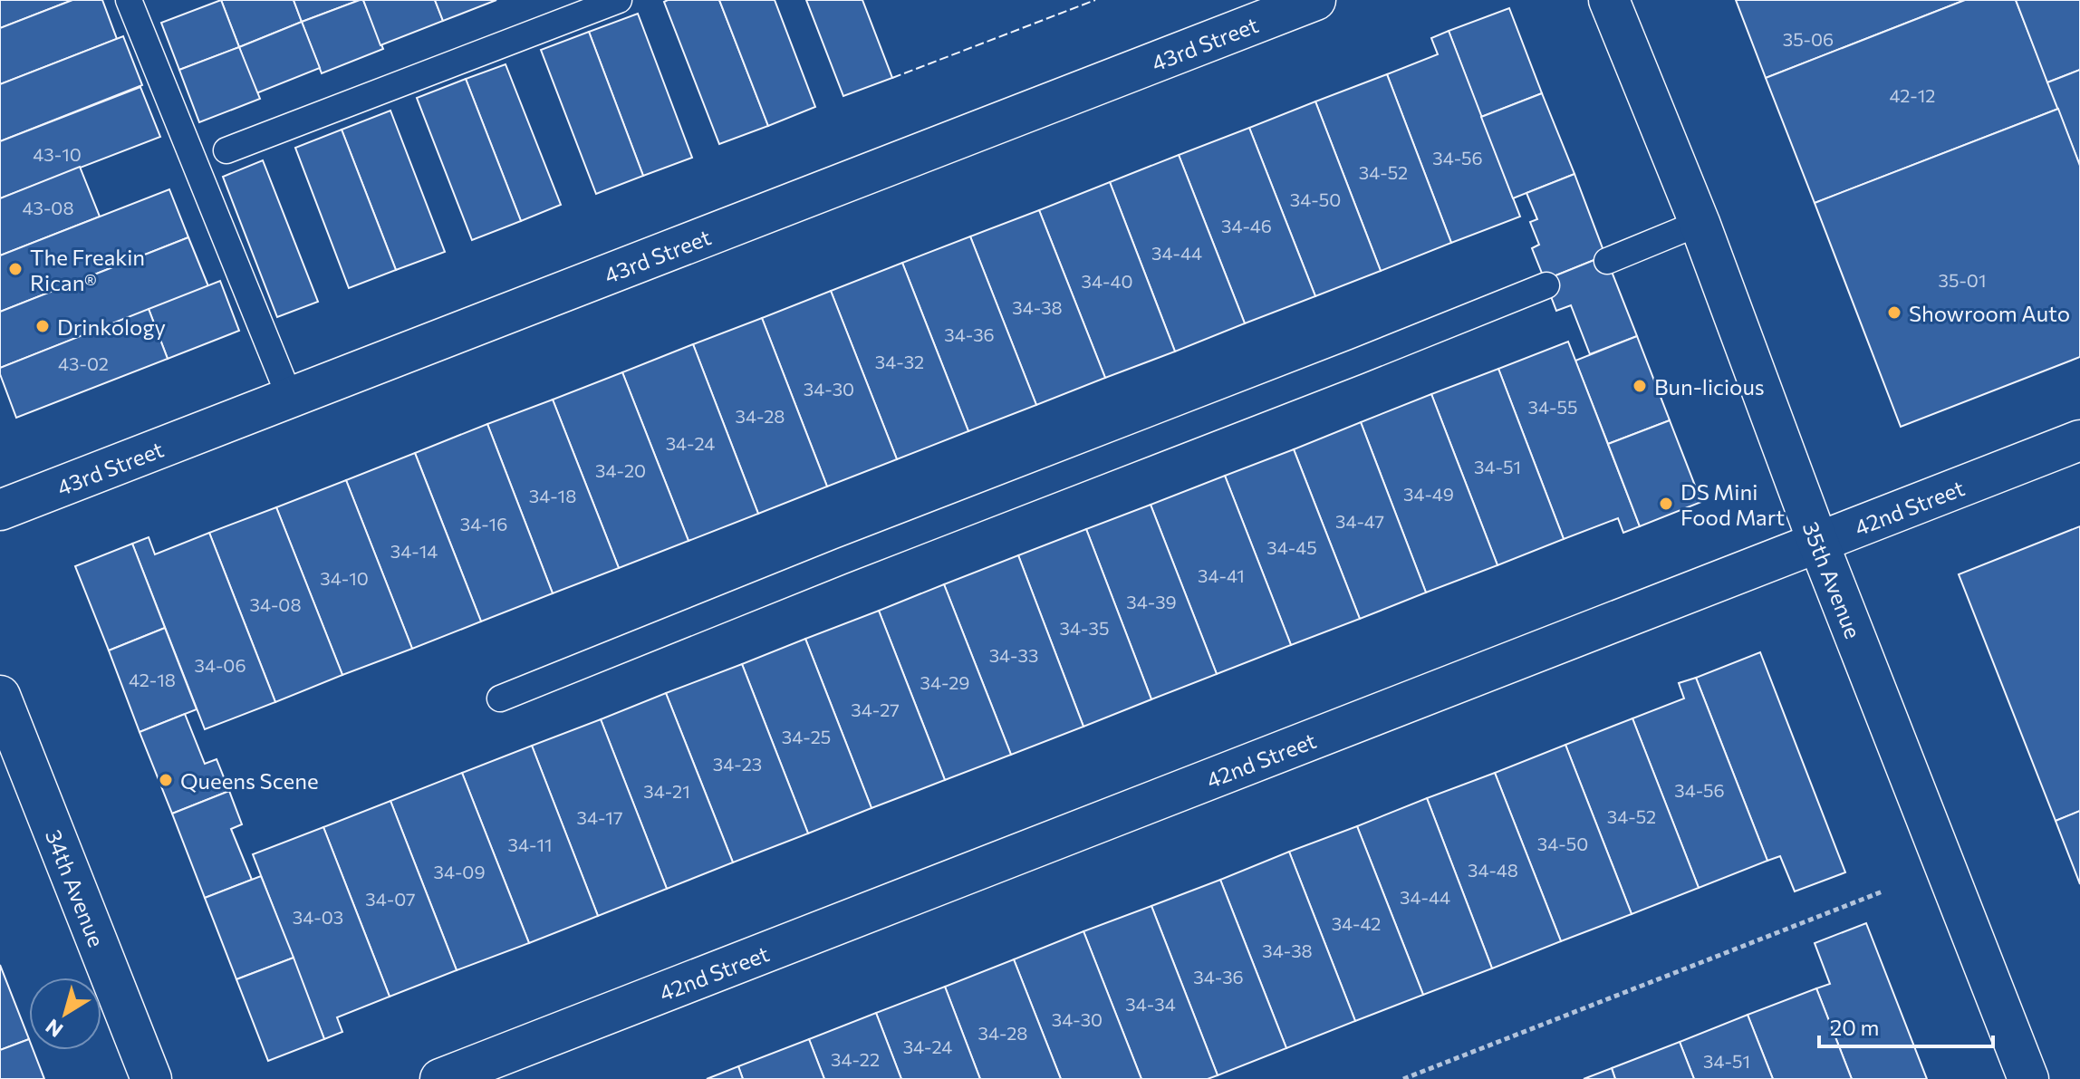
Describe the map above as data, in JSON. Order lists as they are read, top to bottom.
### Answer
{
  "streets": {
    "street": [
      "43rd Street",
      "42nd Street",
      "35th Avenue",
      "34th Avenue"
    ]
  },
  "crossings": [
    ["42nd Street", "35th Avenue"]
  ],
  "places": [
    "The Freakin Rican®",
    "Showroom Auto",
    "Drinkology",
    "Bun-licious",
    "DS Mini Food Mart",
    "Queens Scene"
  ],
  "house_numbers": [
    "35-06",
    "42-12",
    "43-10",
    "34-56",
    "34-52",
    "34-50",
    "43-08",
    "34-46",
    "34-44",
    "35-01",
    "34-40",
    "34-38",
    "34-36",
    "34-32",
    "43-02",
    "34-30",
    "34-55",
    "34-28",
    "34-24",
    "34-51",
    "34-20",
    "34-49",
    "34-18",
    "34-47",
    "34-16",
    "34-45",
    "34-14",
    "34-41",
    "34-10",
    "34-39",
    "34-08",
    "34-35",
    "34-33",
    "34-06",
    "42-18",
    "34-29",
    "34-27",
    "34-25",
    "34-23",
    "34-56",
    "34-21",
    "34-52",
    "34-17",
    "34-50",
    "34-11",
    "34-48",
    "34-09",
    "34-44",
    "34-07",
    "34-03",
    "34-42",
    "34-38",
    "34-36",
    "34-34",
    "34-30",
    "34-28",
    "34-24",
    "34-22",
    "34-51"
  ],
  "scale_bar": "20 m",
  "north": "bottom left"
}
